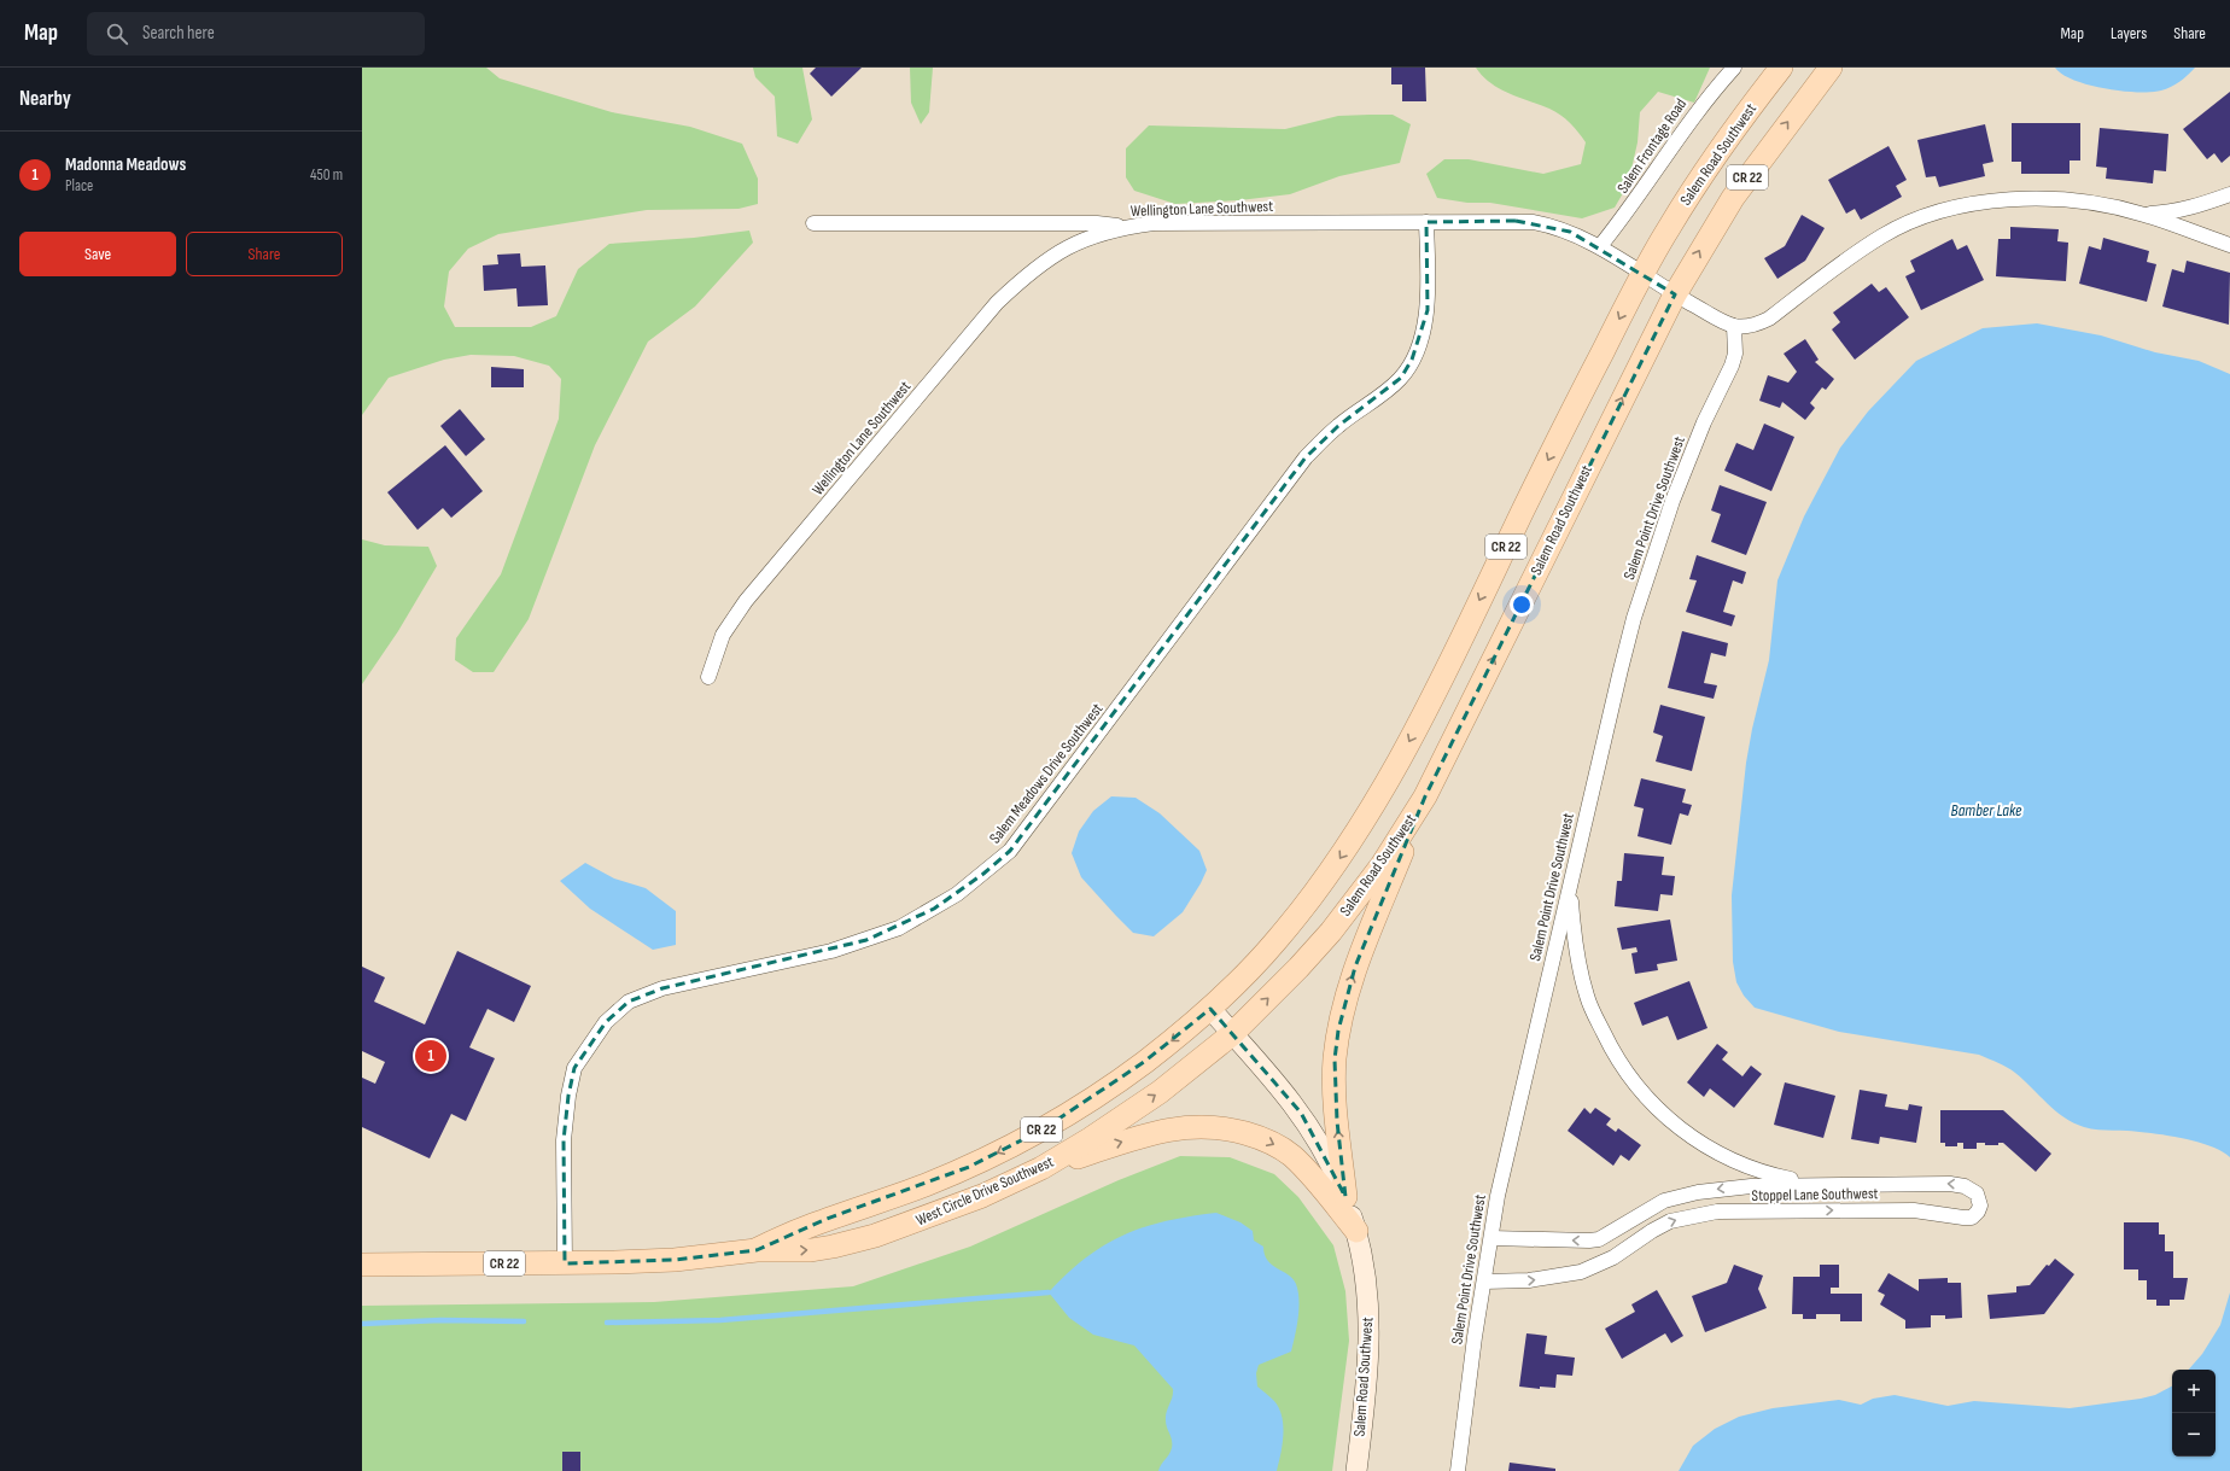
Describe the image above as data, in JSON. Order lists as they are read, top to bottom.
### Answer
{
  "streets": {
    "main road": ["Salem Road Southwest", "CR 22", "West Circle Drive Southwest"],
    "street": [
      "Salem Frontage Road",
      "Wellington Lane Southwest",
      "Salem Point Drive Southwest",
      "Salem Meadows Drive Southwest",
      "Stoppel Lane Southwest"
    ]
  },
  "crossings": [
    ["Salem Frontage Road", "Wellington Lane Southwest"],
    ["Salem Road Southwest", "Wellington Lane Southwest"],
    ["Salem Road Southwest", "West Circle Drive Southwest"],
    ["Wellington Lane Southwest", "Salem Meadows Drive Southwest"],
    ["Salem Point Drive Southwest", "Stoppel Lane Southwest"],
    ["Salem Meadows Drive Southwest", "West Circle Drive Southwest"]
  ],
  "water": ["Bamber Lake"],
  "page": {
    "header": "Map",
    "search": "Search here",
    "nav": ["Map", "Layers", "Share"],
    "heading": "Nearby",
    "list": [
      {
        "mark": "1",
        "name": "Madonna Meadows",
        "note": "Place",
        "value": "450 m"
      }
    ],
    "buttons": ["Save", "Share"],
    "pins": "1",
    "map_buttons": ["+", "−"]
  }
}
